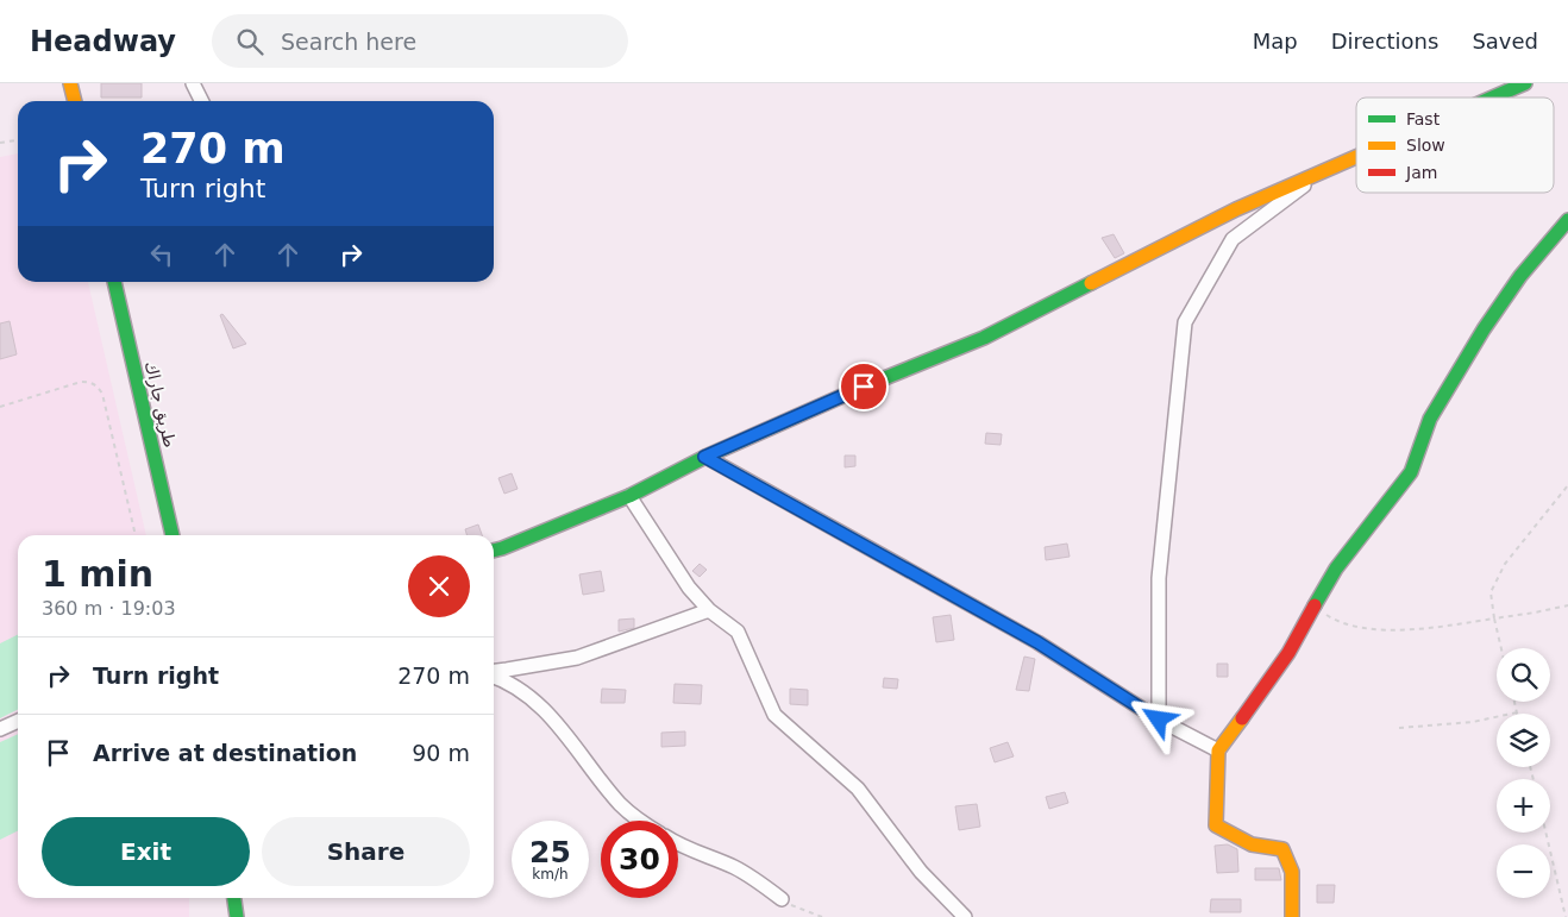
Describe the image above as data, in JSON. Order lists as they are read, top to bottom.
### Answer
{
  "streets": {
    "street": ["طريق جاراك"]
  },
  "legend": ["Fast", "Slow", "Jam"],
  "page": {
    "header": "Headway",
    "search": "Search here",
    "nav": ["Map", "Directions", "Saved"],
    "turn": ["270 m", "Turn right"],
    "heading": ["1 min", "360 m · 19:03"],
    "list": [
      {
        "name": "Turn right",
        "value": "270 m"
      },
      {
        "name": "Arrive at destination",
        "value": "90 m"
      }
    ],
    "map_buttons": ["+", "−"],
    "buttons": ["Exit", "Share"],
    "speed": "25 km/h",
    "limit": "30"
  }
}
